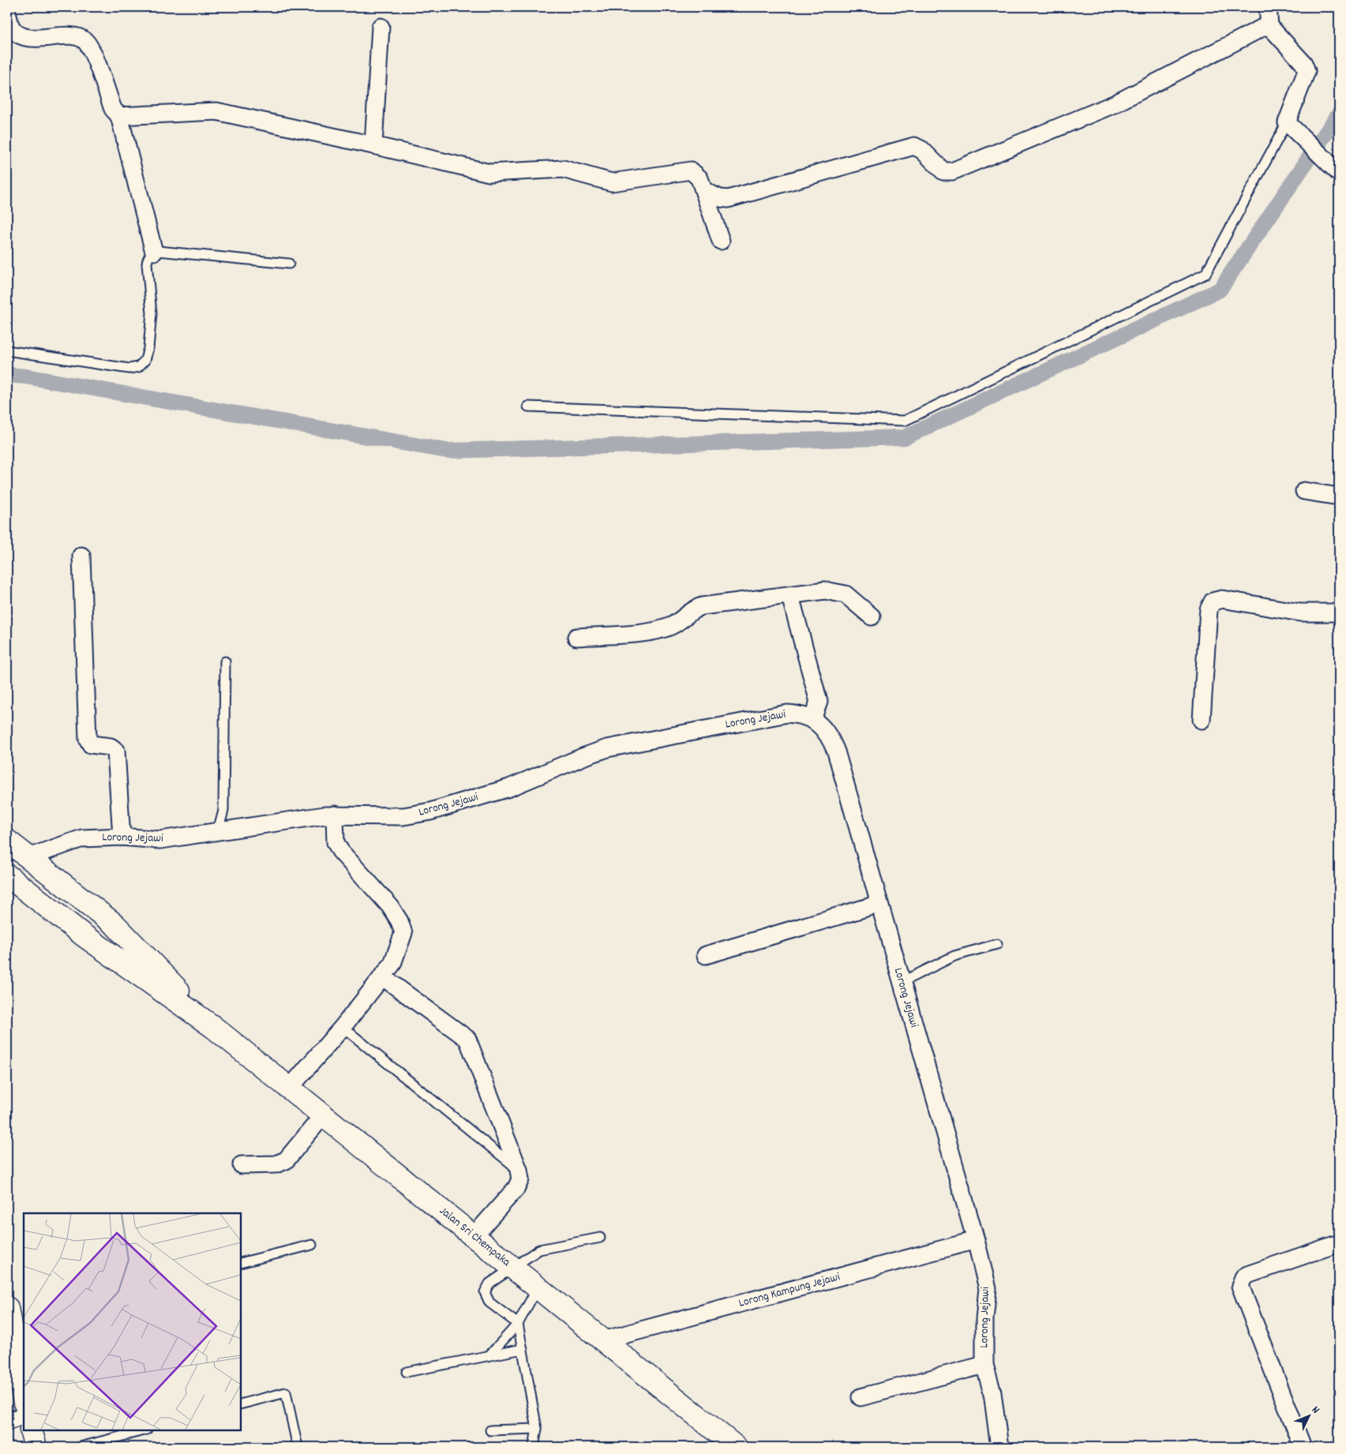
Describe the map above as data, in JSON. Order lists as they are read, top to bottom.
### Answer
{
  "streets": {
    "main road": ["Jalan Sri Chempaka"],
    "street": ["Lorong Jejawi", "Lorong Kampung Jejawi"]
  },
  "crossings": [
    ["Lorong Jejawi", "Lorong Kampung Jejawi"],
    ["Jalan Sri Chempaka", "Lorong Kampung Jejawi"]
  ],
  "north": "top right"
}
